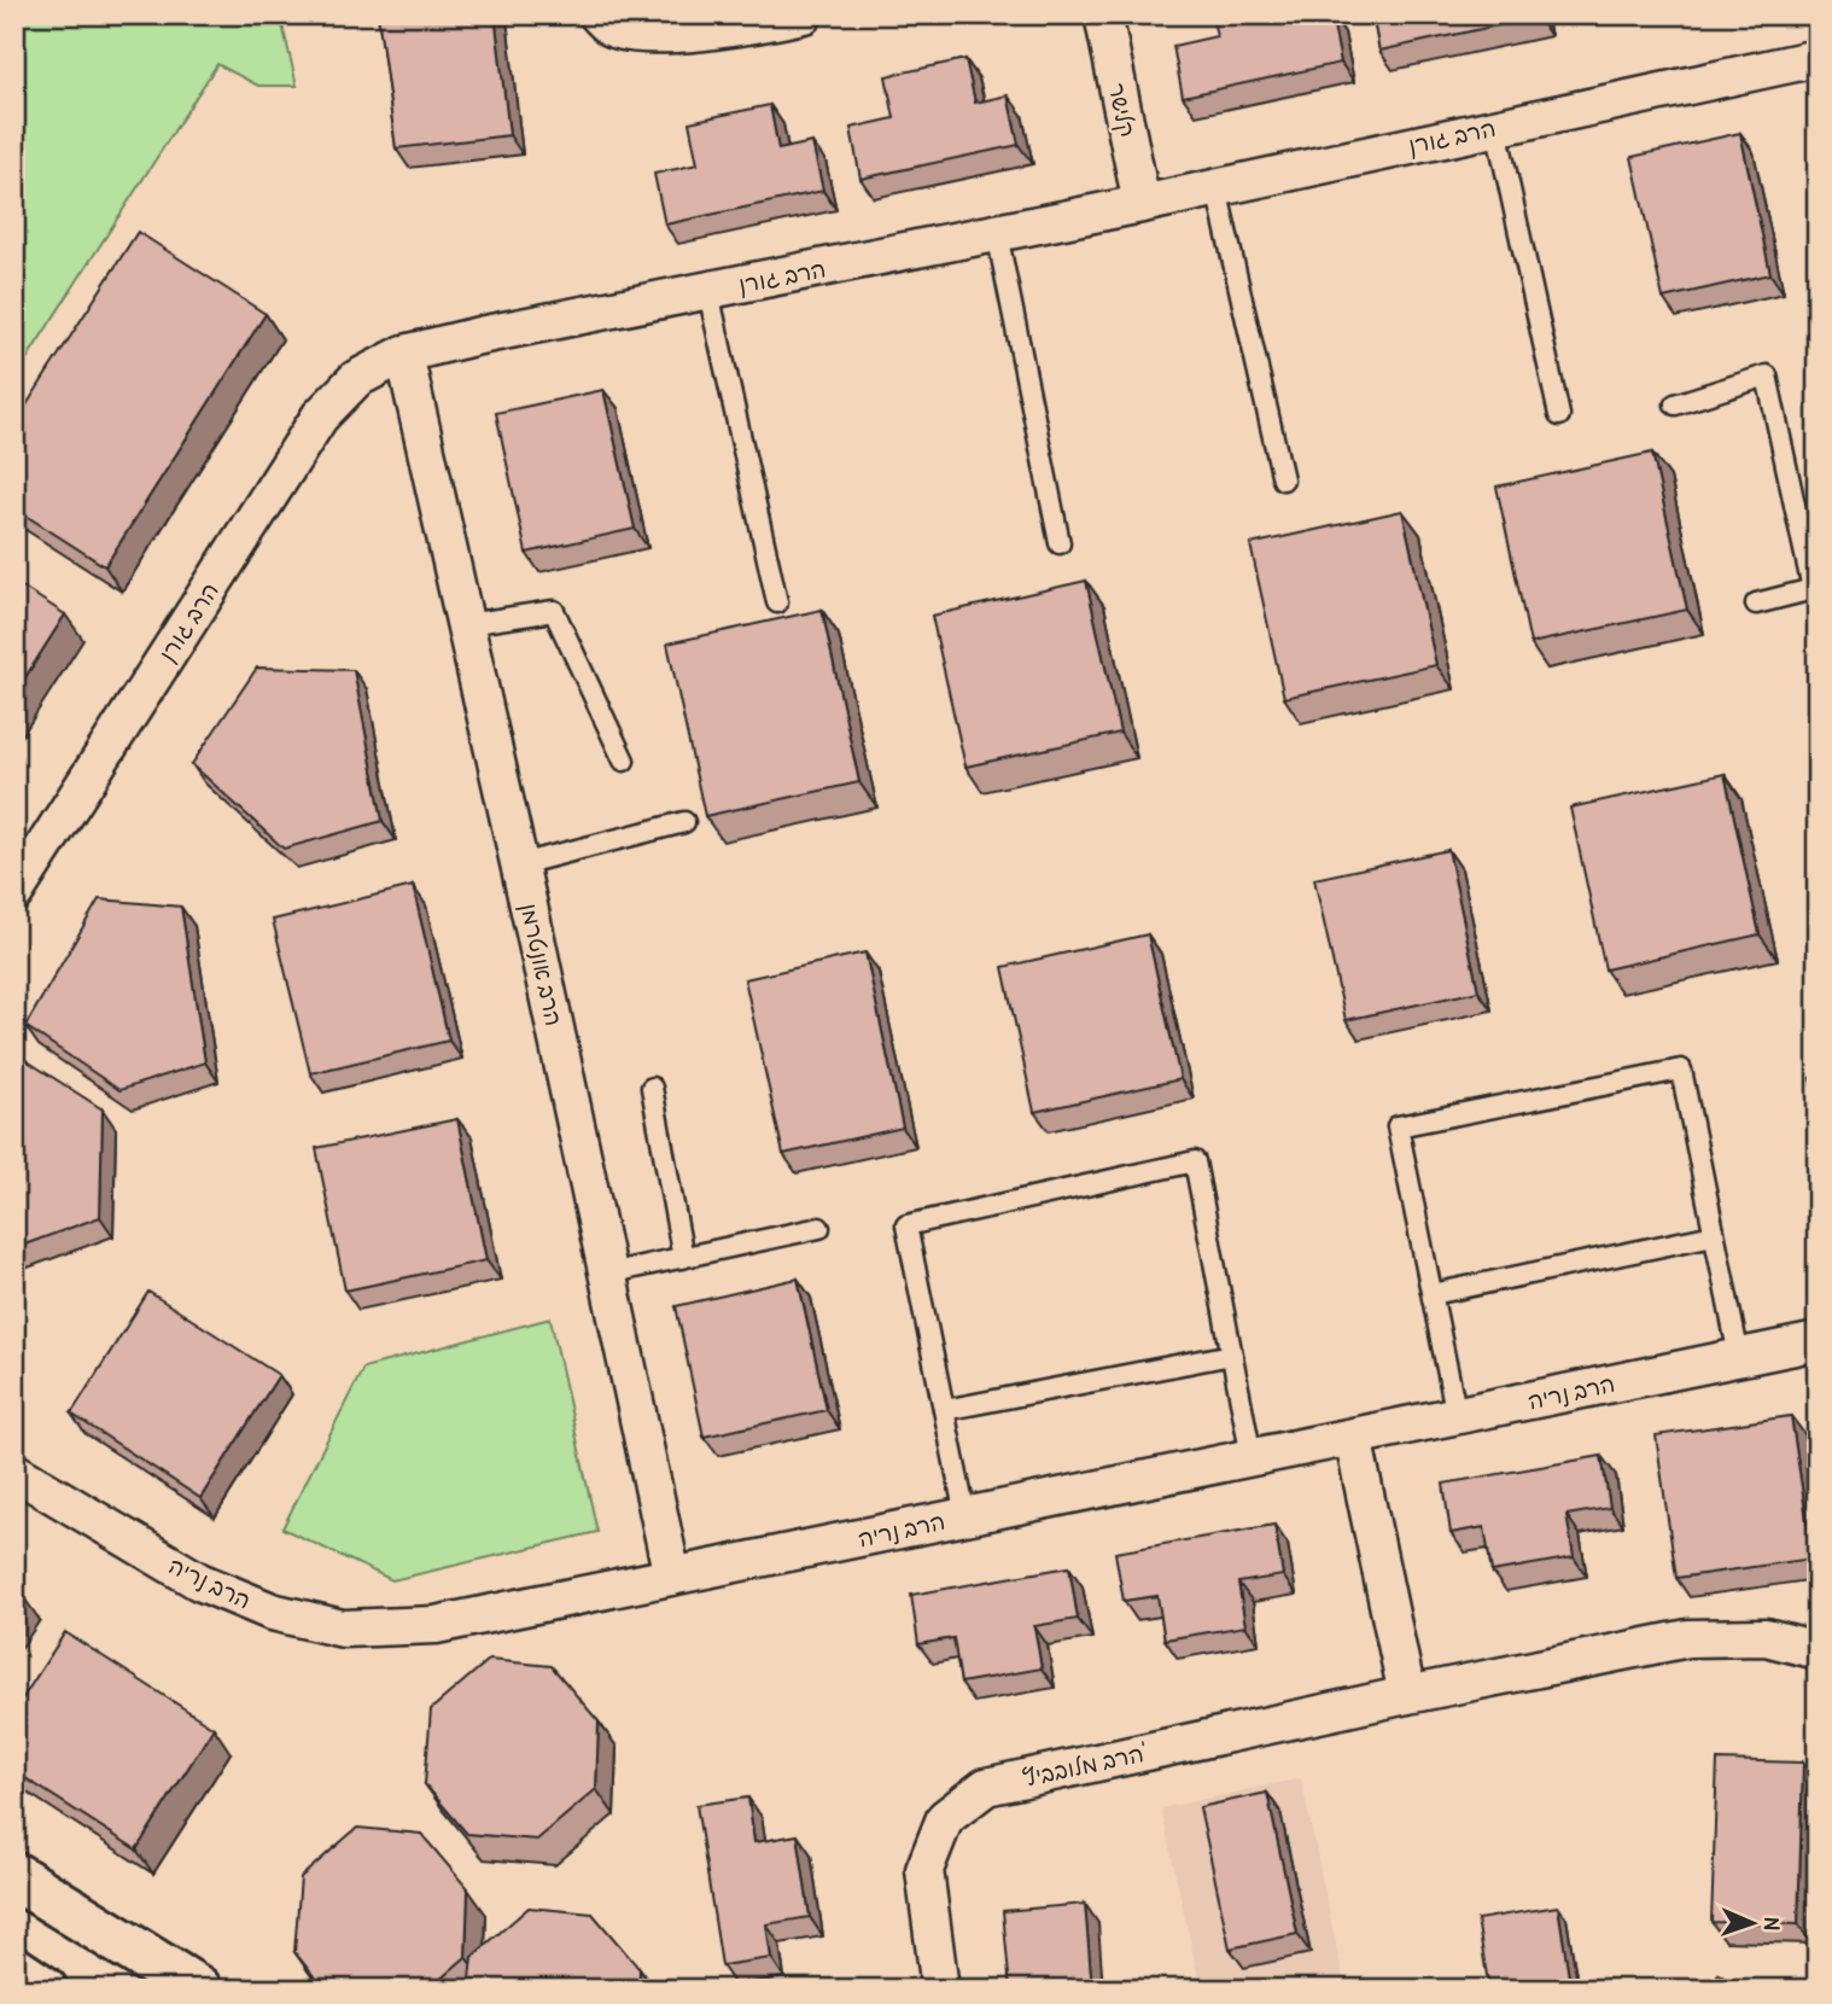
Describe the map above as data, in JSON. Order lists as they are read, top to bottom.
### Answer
{
  "streets": {
    "street": [
      "קלישר",
      "הרב גורן",
      "הרב אונטרמן",
      "הרב נריה",
      "הרב מלובביץ'"
    ]
  },
  "crossings": [
    ["קלישר", "הרב גורן"],
    ["הרב גורן", "הרב אונטרמן"],
    ["הרב אונטרמן", "הרב נריה"]
  ],
  "north": "right"
}
